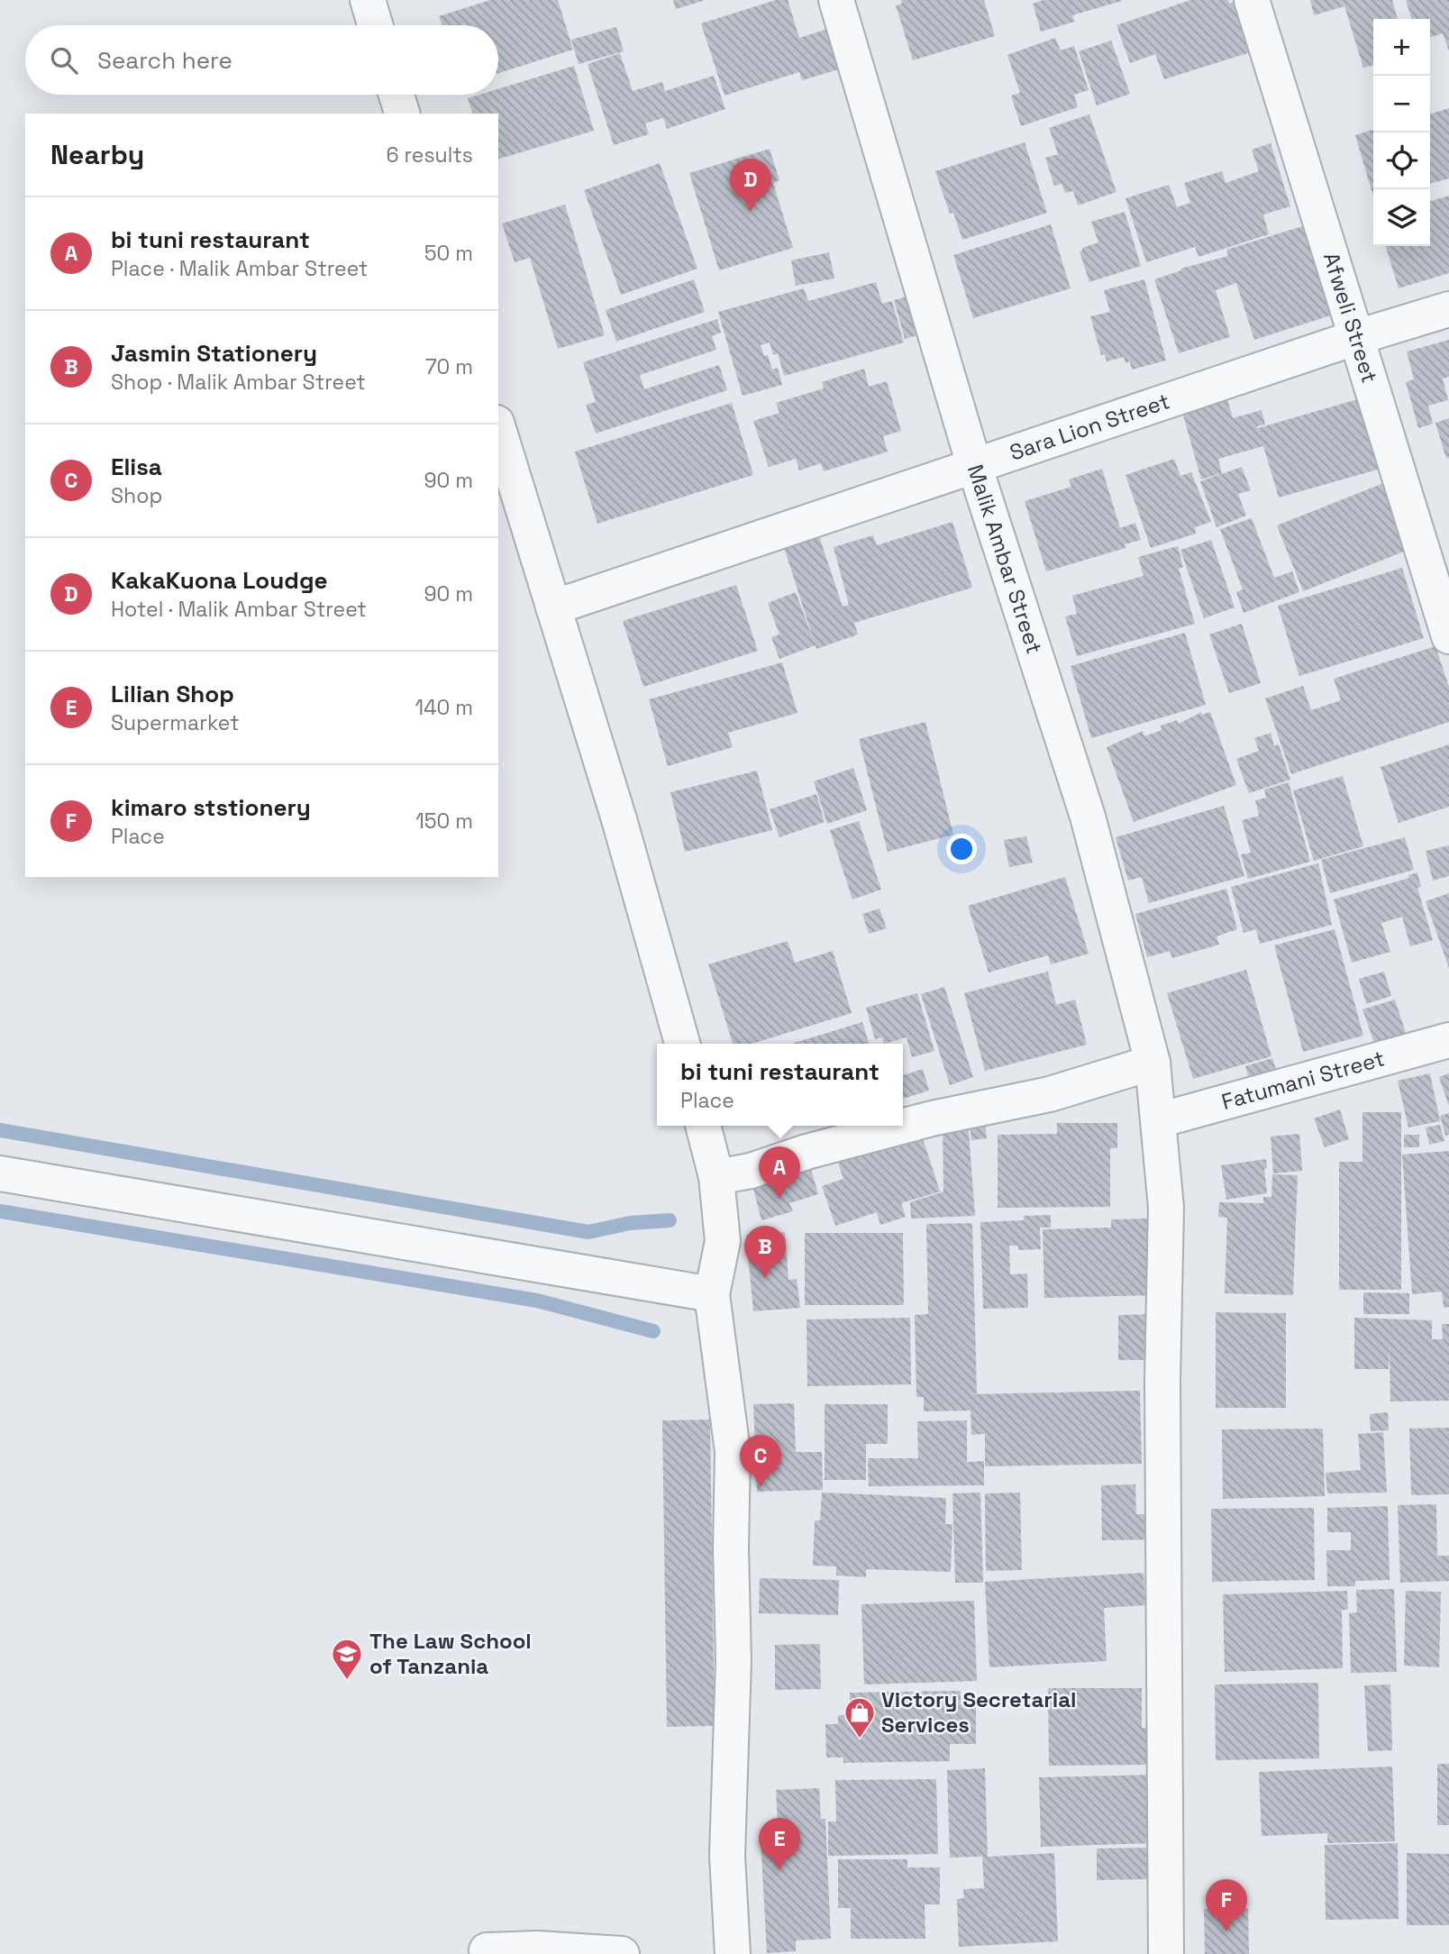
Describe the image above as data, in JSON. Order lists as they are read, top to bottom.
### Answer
{
  "streets": {
    "street": [
      "Afweli Street",
      "Sara Lion Street",
      "Malik Ambar Street",
      "Fatumani Street"
    ]
  },
  "crossings": [
    ["Afweli Street", "Sara Lion Street"],
    ["Sara Lion Street", "Malik Ambar Street"],
    ["Malik Ambar Street", "Fatumani Street"]
  ],
  "places": {
    "school or university": ["The Law School of Tanzania"],
    "shop": ["Victory Secretarial Services"]
  },
  "page": {
    "map_buttons": ["+", "−"],
    "search": "Search here",
    "heading": ["Nearby", "6 results"],
    "pins": [
      "D",
      "A",
      "B",
      "C",
      "E",
      "F"
    ],
    "list": [
      {
        "mark": "A",
        "name": "bi tuni restaurant",
        "note": "Place · Malik Ambar Street",
        "value": "50 m"
      },
      {
        "mark": "B",
        "name": "Jasmin Stationery",
        "note": "Shop · Malik Ambar Street",
        "value": "70 m"
      },
      {
        "mark": "C",
        "name": "Elisa",
        "note": "Shop",
        "value": "90 m"
      },
      {
        "mark": "D",
        "name": "KakaKuona Loudge",
        "note": "Hotel · Malik Ambar Street",
        "value": "90 m"
      },
      {
        "mark": "E",
        "name": "Lilian Shop",
        "note": "Supermarket",
        "value": "140 m"
      },
      {
        "mark": "F",
        "name": "kimaro ststionery",
        "note": "Place",
        "value": "150 m"
      }
    ],
    "popup": ["bi tuni restaurant", "Place"]
  }
}
